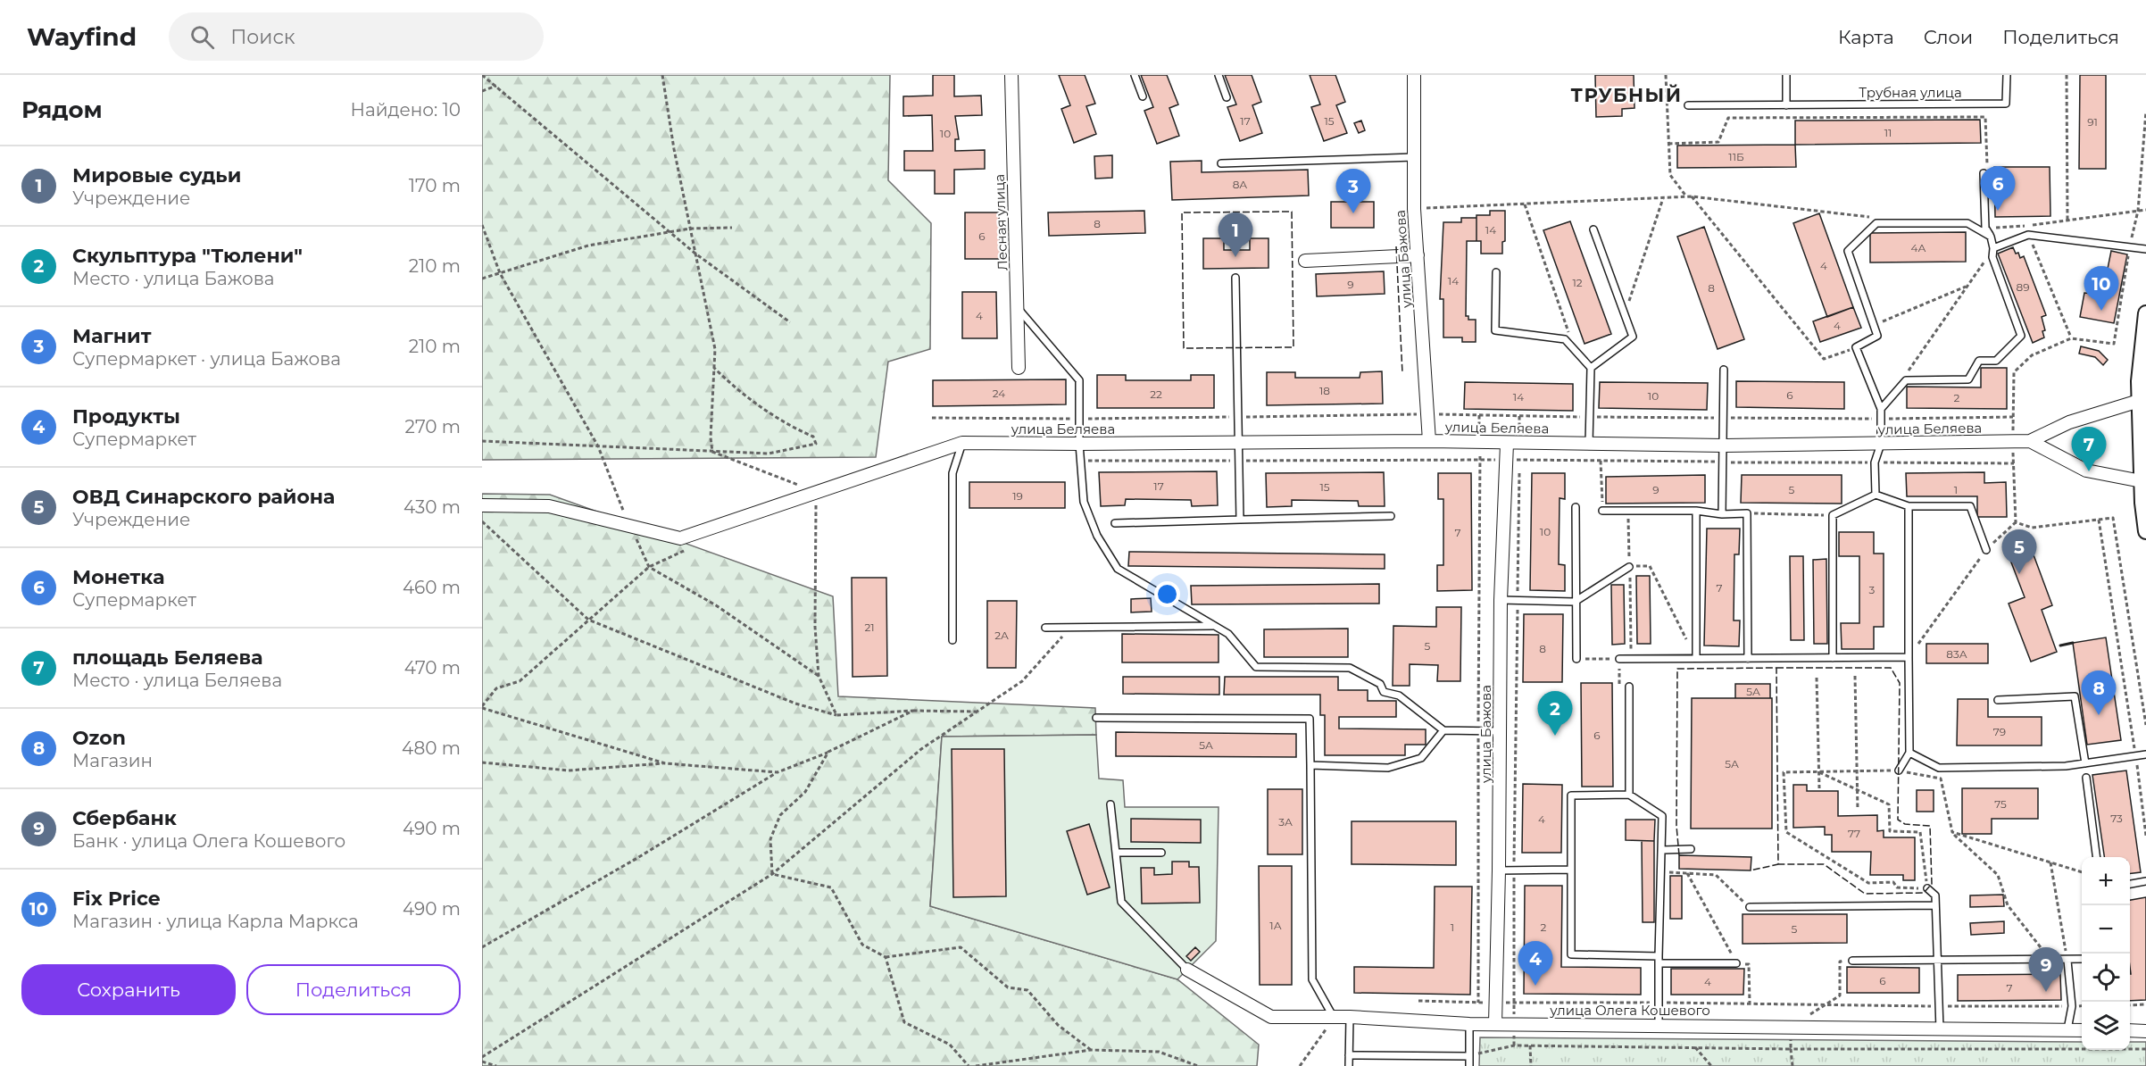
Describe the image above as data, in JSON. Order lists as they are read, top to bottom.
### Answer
{
  "streets": {
    "street": [
      "Лесная улица",
      "улица Бажова",
      "улица Беляева",
      "улица Олега Кошевого"
    ],
    "lane": ["Трубная улица"]
  },
  "crossings": [
    ["улица Бажова", "улица Беляева"],
    ["улица Бажова", "улица Олега Кошевого"]
  ],
  "districts": ["ТРУБНЫЙ"],
  "house_numbers": [
    "17",
    "15",
    "91",
    "11",
    "10",
    "11Б",
    "8А",
    "8",
    "14",
    "6",
    "4А",
    "4",
    "14",
    "12",
    "9",
    "89",
    "8",
    "4",
    "4",
    "18",
    "24",
    "22",
    "6",
    "10",
    "14",
    "2",
    "17",
    "15",
    "9",
    "5",
    "1",
    "19",
    "10",
    "7",
    "7",
    "3",
    "21",
    "2А",
    "5",
    "8",
    "83А",
    "5А",
    "79",
    "6",
    "5А",
    "5А",
    "75",
    "73",
    "4",
    "3А",
    "77",
    "1А",
    "1",
    "2",
    "5",
    "6",
    "4",
    "7"
  ],
  "page": {
    "header": "Wayfind",
    "search": "Поиск",
    "nav": ["Карта", "Слои", "Поделиться"],
    "heading": ["Рядом", "Найдено: 10"],
    "list": [
      {
        "mark": "1",
        "name": "Мировые судьи",
        "note": "Учреждение",
        "value": "170 m"
      },
      {
        "mark": "2",
        "name": "Скульптура \"Тюлени\"",
        "note": "Место · улица Бажова",
        "value": "210 m"
      },
      {
        "mark": "3",
        "name": "Магнит",
        "note": "Супермаркет · улица Бажова",
        "value": "210 m"
      },
      {
        "mark": "4",
        "name": "Продукты",
        "note": "Супермаркет",
        "value": "270 m"
      },
      {
        "mark": "5",
        "name": "ОВД Синарского района",
        "note": "Учреждение",
        "value": "430 m"
      },
      {
        "mark": "6",
        "name": "Монетка",
        "note": "Супермаркет",
        "value": "460 m"
      },
      {
        "mark": "7",
        "name": "площадь Беляева",
        "note": "Место · улица Беляева",
        "value": "470 m"
      },
      {
        "mark": "8",
        "name": "Ozon",
        "note": "Магазин",
        "value": "480 m"
      },
      {
        "mark": "9",
        "name": "Сбербанк",
        "note": "Банк · улица Олега Кошевого",
        "value": "490 m"
      },
      {
        "mark": "10",
        "name": "Fix Price",
        "note": "Магазин · улица Карла Маркса",
        "value": "490 m"
      }
    ],
    "pins": [
      "6",
      "3",
      "1",
      "10",
      "7",
      "5",
      "8",
      "2",
      "4",
      "9"
    ],
    "map_buttons": ["+", "−"],
    "buttons": ["Сохранить", "Поделиться"]
  }
}
